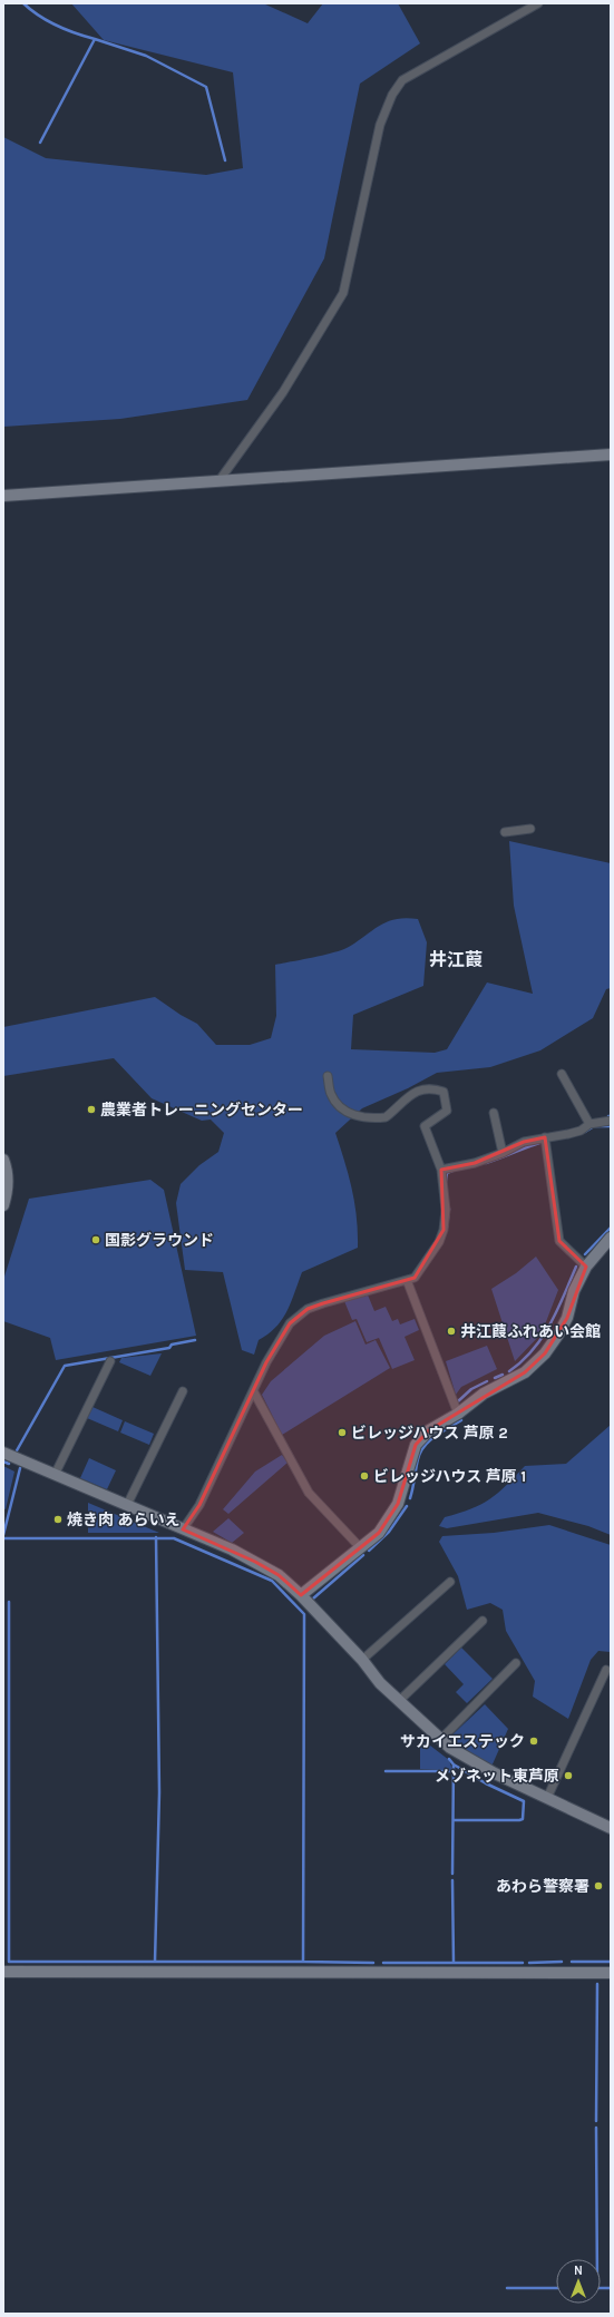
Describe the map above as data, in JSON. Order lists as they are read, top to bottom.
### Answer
{
  "districts": ["井江葭"],
  "places": [
    "農業者トレーニングセンター",
    "国影グラウンド",
    "井江葭ふれあい会館",
    "ビレッジハウス 芦原 2",
    "ビレッジハウス 芦原 1",
    "焼き肉 あらいえ",
    "サカイエステック",
    "メゾネット東芦原",
    "あわら警察署"
  ],
  "north": "top"
}
